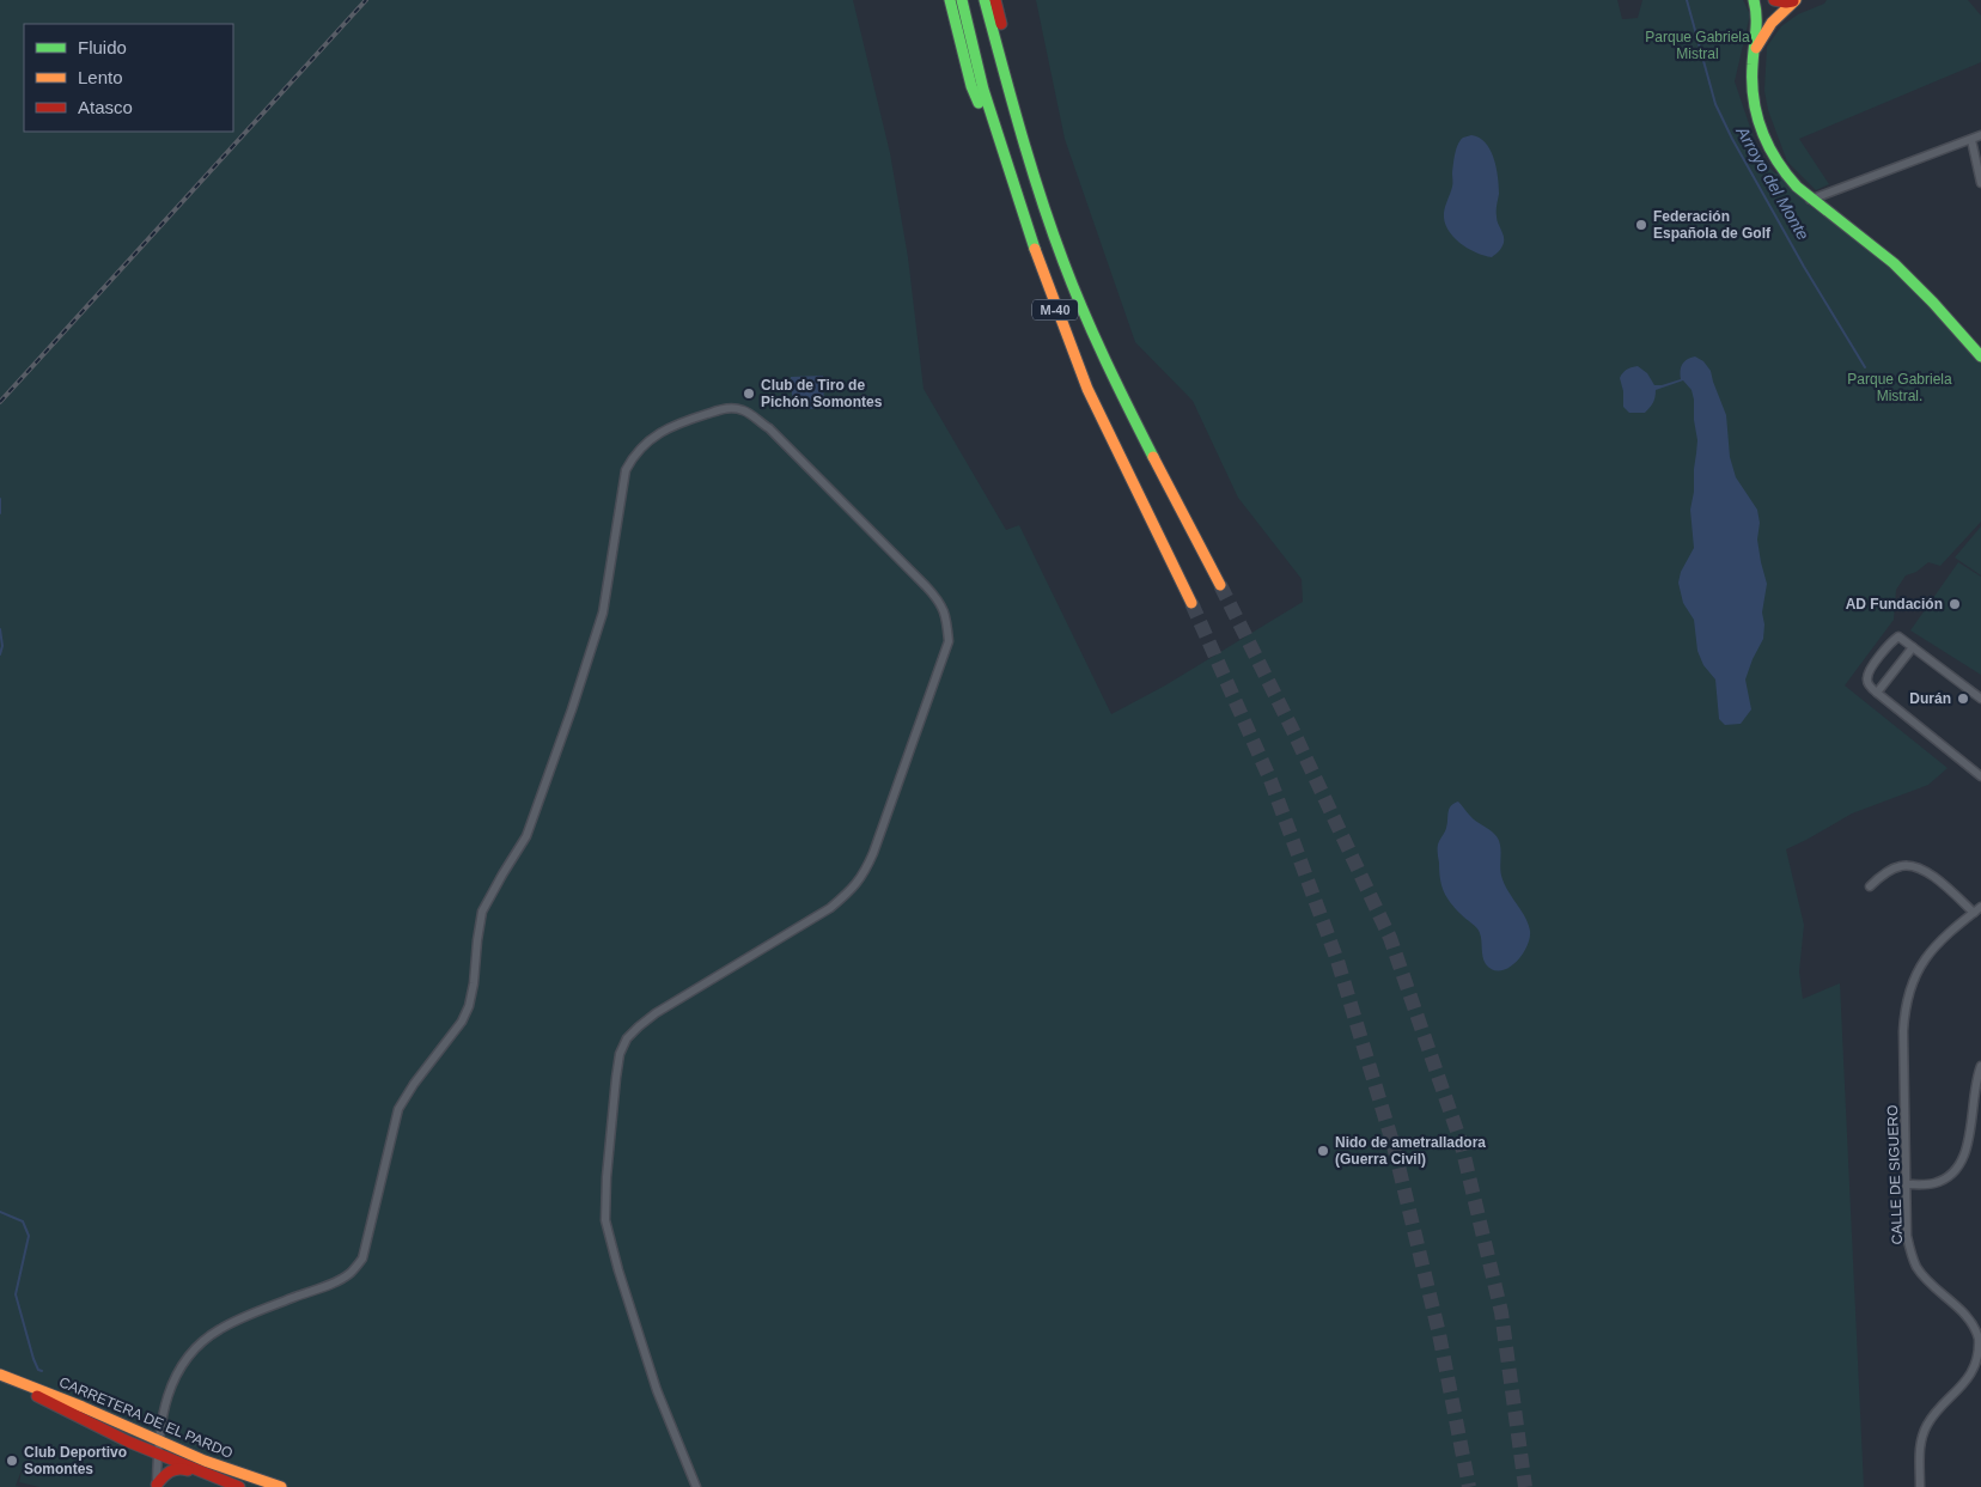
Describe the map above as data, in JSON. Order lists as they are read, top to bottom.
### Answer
{
  "streets": {
    "main road": ["M-40", "CARRETERA DE EL PARDO"],
    "street": ["CALLE DE SIGUERO"]
  },
  "water": ["Arroyo del Monte"],
  "parks": ["Parque Gabriela Mistral", "Parque Gabriela Mistral."],
  "places": [
    "Federación Española de Golf",
    "Club de Tiro de Pichón Somontes",
    "AD Fundación",
    "Durán",
    "Nido de ametralladora (Guerra Civil)",
    "Club Deportivo Somontes"
  ],
  "legend": ["Fluido", "Lento", "Atasco"]
}
